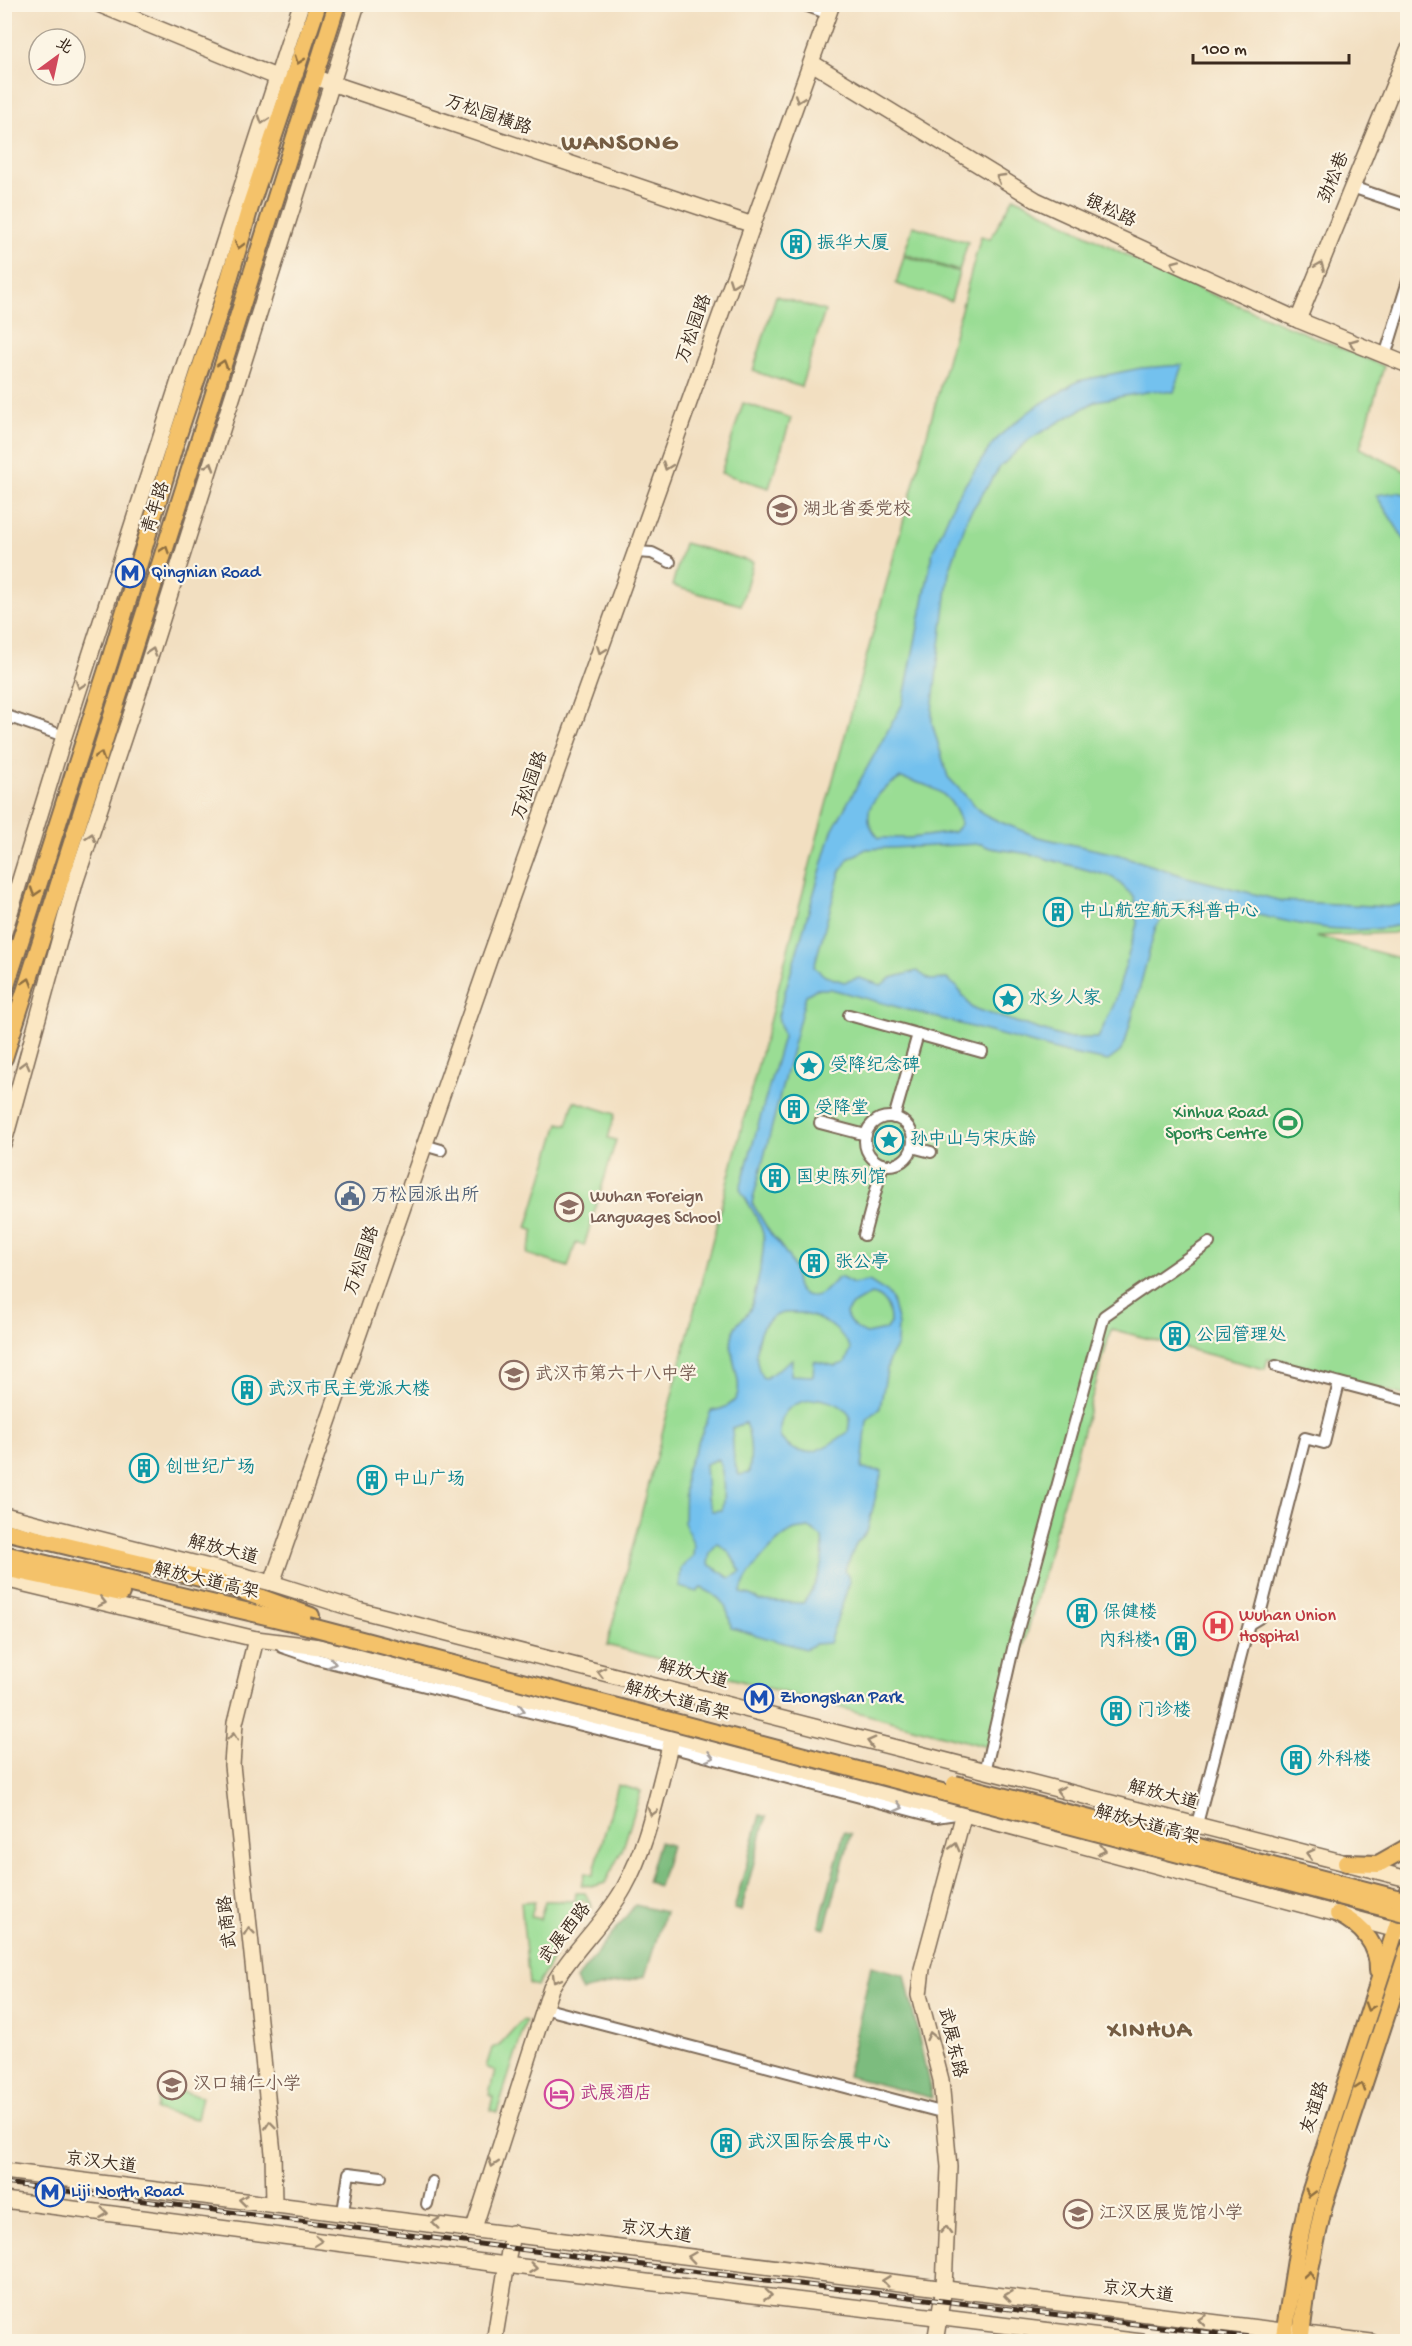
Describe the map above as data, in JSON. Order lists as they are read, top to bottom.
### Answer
{
  "streets": {
    "main road": [
      "万松园横路",
      "劲松巷",
      "银松路",
      "万松园路",
      "青年路",
      "解放大道",
      "解放大道高架",
      "武商路",
      "武展西路",
      "武展东路",
      "友谊路",
      "京汉大道"
    ]
  },
  "crossings": [
    ["万松园横路", "万松园路"],
    ["万松园横路", "青年路"],
    ["劲松巷", "银松路"],
    ["银松路", "万松园路"],
    ["万松园路", "解放大道"],
    ["武商路", "京汉大道"],
    ["武展西路", "京汉大道"],
    ["武展东路", "京汉大道"],
    ["友谊路", "京汉大道"]
  ],
  "one_way": [
    "劲松巷",
    "银松路",
    "万松园路",
    "武商路",
    "武展西路",
    "武展东路"
  ],
  "districts": ["WANSONG", "XINHUA"],
  "places": {
    "building": [
      "振华大厦",
      "中山航空航天科普中心",
      "受降堂",
      "国史陈列馆",
      "张公亭",
      "公园管理处",
      "武汉市民主党派大楼",
      "创世纪广场",
      "中山广场",
      "保健楼",
      "内科楼1",
      "门诊楼",
      "外科楼",
      "武汉国际会展中心"
    ],
    "school or university": [
      "湖北省委党校",
      "Wuhan Foreign Languages School",
      "武汉市第六十八中学",
      "汉口辅仁小学",
      "江汉区展览馆小学"
    ],
    "metro station": ["Qingnian Road", "Zhongshan Park", "Liji North Road"],
    "place": ["水乡人家", "受降纪念碑", "孙中山与宋庆龄"],
    "sports": ["Xinhua Road Sports Centre"],
    "public building": ["万松园派出所"],
    "hospital": ["Wuhan Union Hospital"],
    "hotel": ["武展酒店"]
  },
  "scale_bar": "100 m",
  "north": "top right"
}
